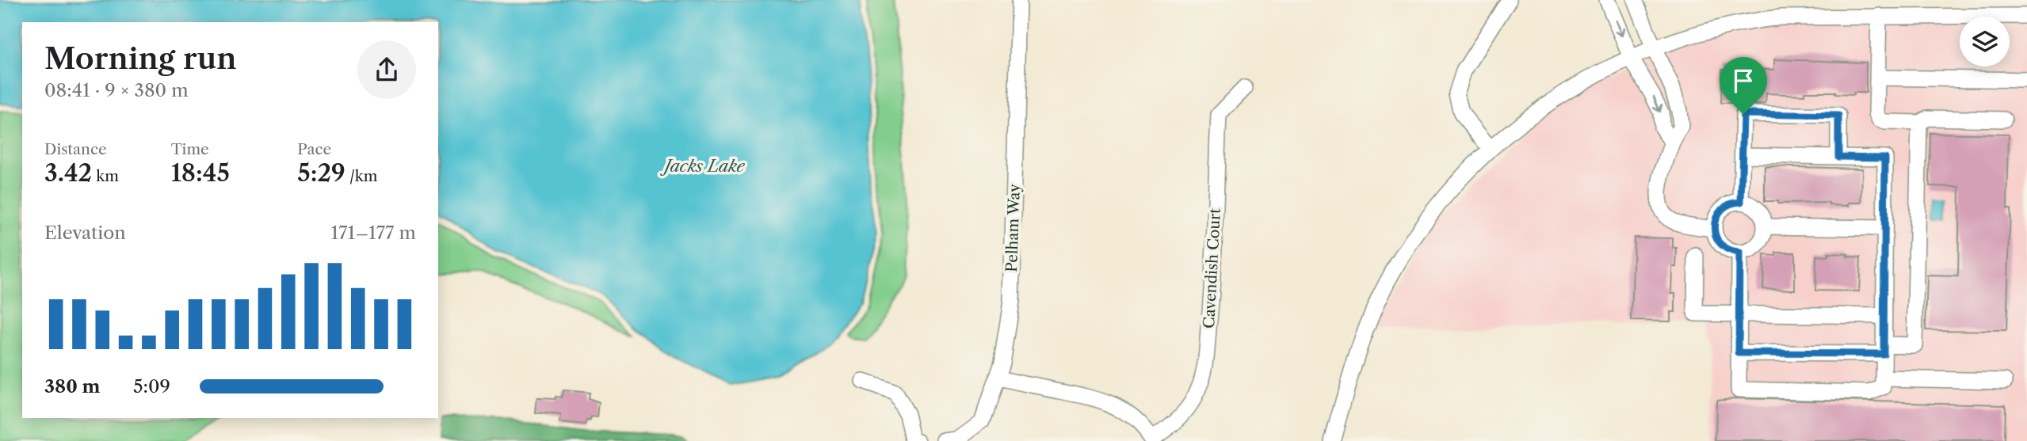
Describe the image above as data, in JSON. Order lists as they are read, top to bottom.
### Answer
{
  "streets": {
    "street": ["Pelham Way", "Cavendish Court"]
  },
  "water": ["Jacks Lake"],
  "page": {
    "heading": ["Morning run", "08:41 · 9 × 380 m"],
    "stats": [
      ["Distance", "3.42 km"],
      ["Time", "18:45"],
      ["Pace", "5:29 /km"]
    ],
    "chart": ["Elevation", "171–177 m"],
    "list": [
      {
        "name": "380 m",
        "note": "5:09"
      }
    ]
  }
}
